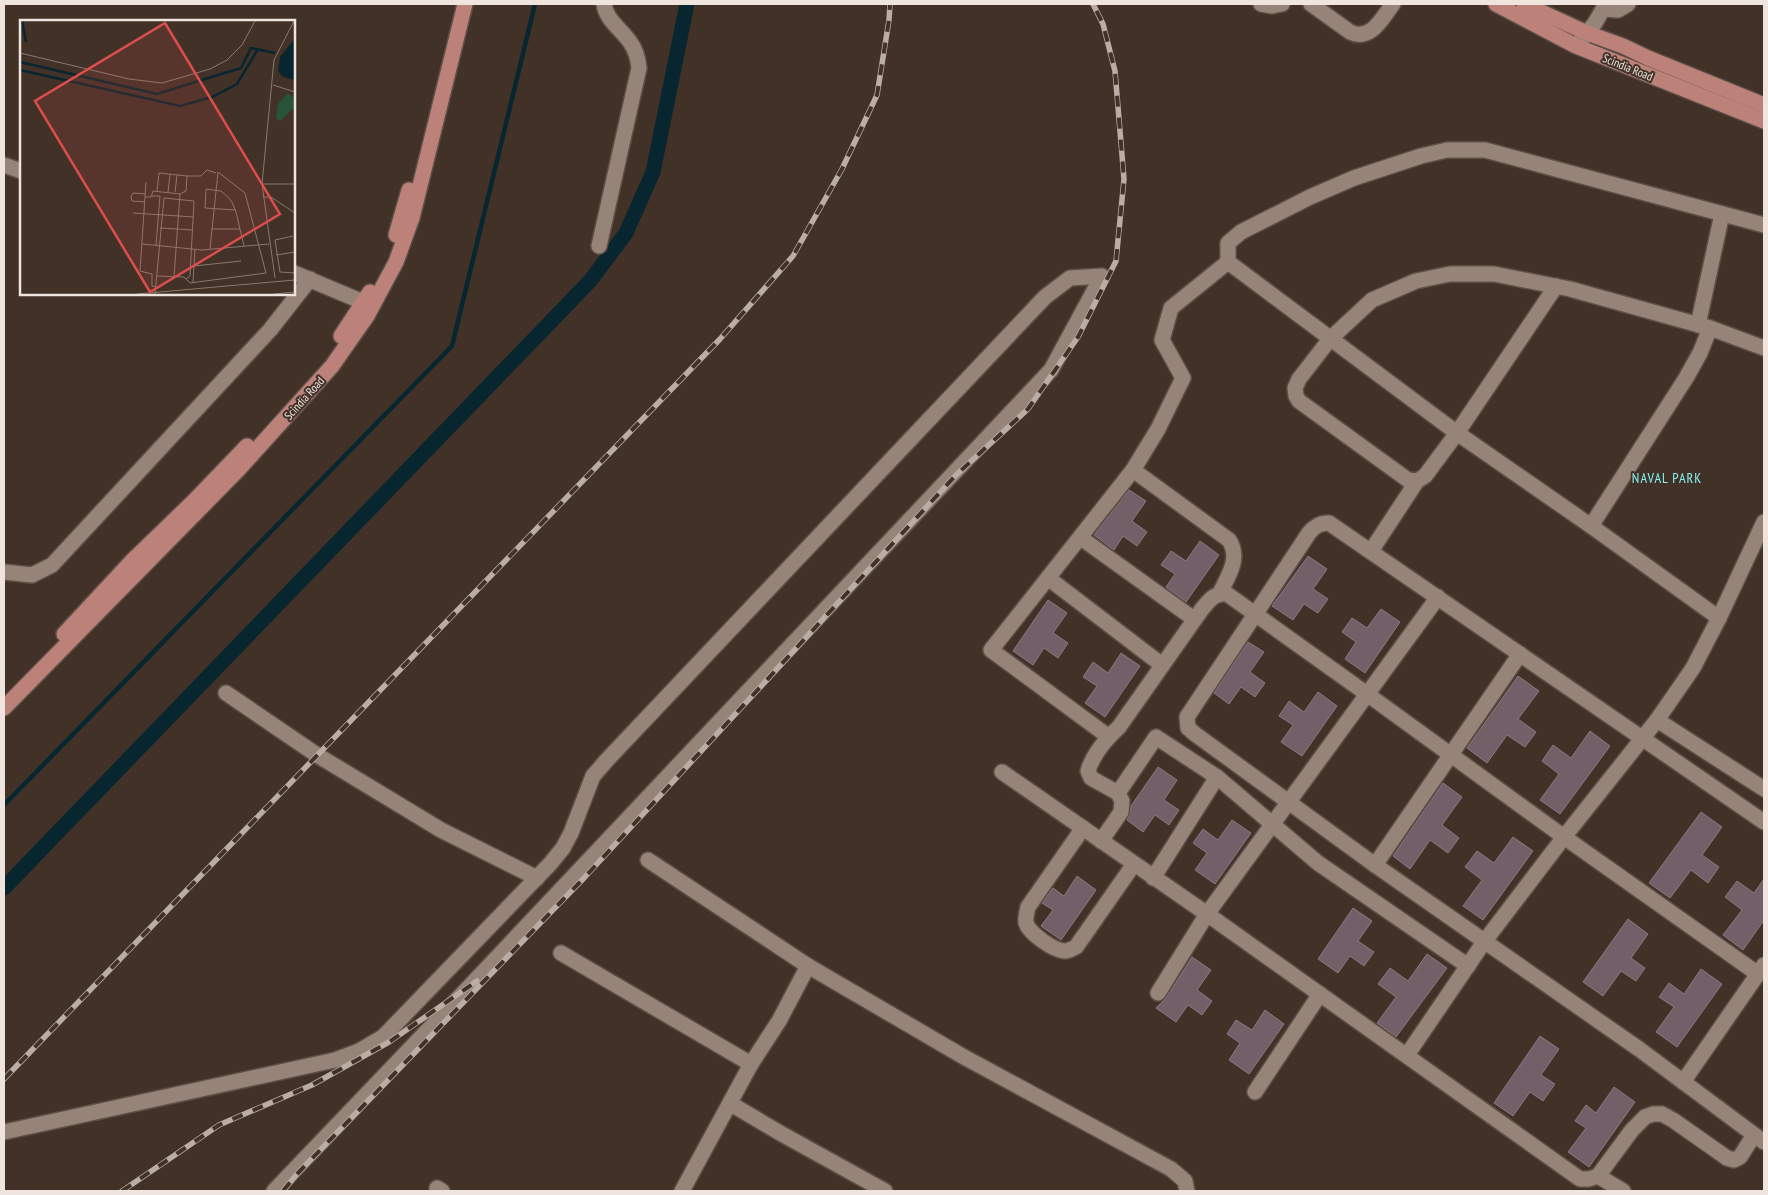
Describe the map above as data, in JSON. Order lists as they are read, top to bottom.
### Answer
{
  "streets": {
    "main road": ["Scindia Road"]
  },
  "districts": ["NAVAL PARK"]
}
